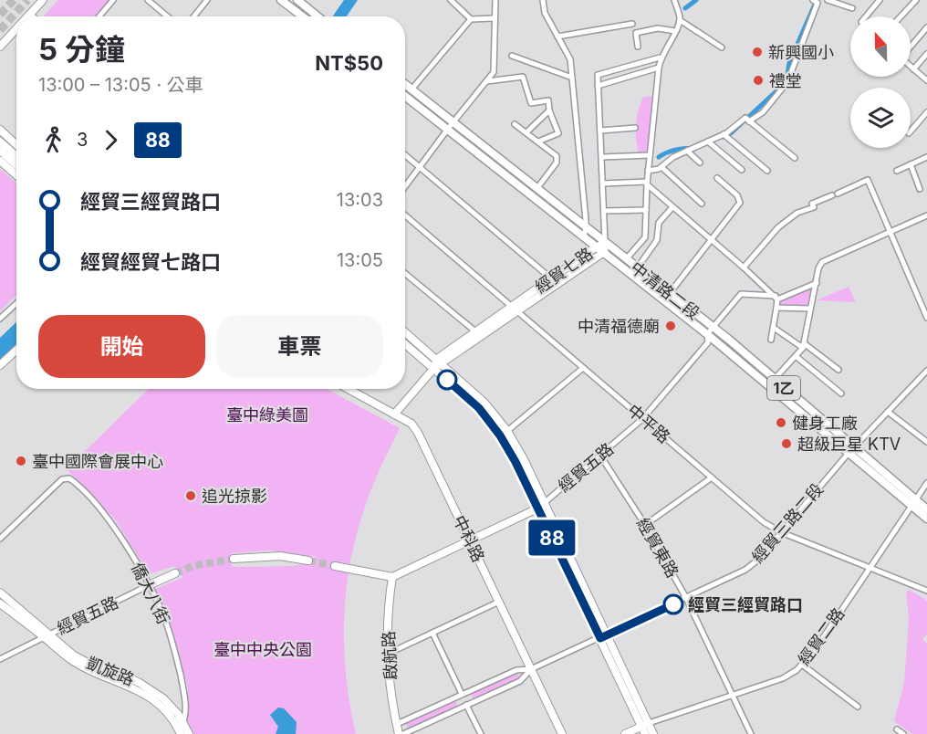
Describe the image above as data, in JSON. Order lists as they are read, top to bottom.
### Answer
{
  "streets": {
    "main road": ["中清路二段", "1乙"],
    "street": [
      "經貿七路",
      "中平路",
      "經貿五路",
      "經貿三路二段",
      "中科路",
      "經貿東路",
      "僑大八街",
      "經貿二路",
      "啟航路",
      "凱旋路"
    ]
  },
  "crossings": [
    ["經貿七路", "中清路二段"],
    ["經貿七路", "中平路"],
    ["中清路二段", "經貿五路"],
    ["中清路二段", "經貿三路二段"],
    ["中清路二段", "經貿二路"],
    ["中平路", "經貿五路"],
    ["中平路", "經貿三路二段"],
    ["中平路", "經貿二路"],
    ["經貿五路", "中科路"],
    ["經貿五路", "經貿東路"],
    ["經貿五路", "僑大八街"],
    ["經貿五路", "啟航路"],
    ["經貿五路", "凱旋路"],
    ["經貿三路二段", "中科路"],
    ["經貿三路二段", "經貿東路"],
    ["經貿三路二段", "啟航路"],
    ["經貿東路", "經貿二路"],
    ["僑大八街", "凱旋路"]
  ],
  "parks": ["臺中綠美圖", "臺中中央公園"],
  "places": [
    "新興國小",
    "禮堂",
    "中清福德廟",
    "健身工廠",
    "超級巨星 KTV",
    "臺中國際會展中心",
    "追光掠影",
    "經貿三經貿路口"
  ],
  "lines": ["bus line 88"],
  "north": "top",
  "page": {
    "on_map": "88",
    "heading": ["5 分鐘", "13:00 – 13:05 · 公車", "NT$50"],
    "legs": ["3", "88"],
    "list": [
      {
        "name": "經貿三經貿路口",
        "value": "13:03"
      },
      {
        "name": "經貿經貿七路口",
        "value": "13:05"
      }
    ],
    "buttons": ["開始", "車票"]
  }
}
